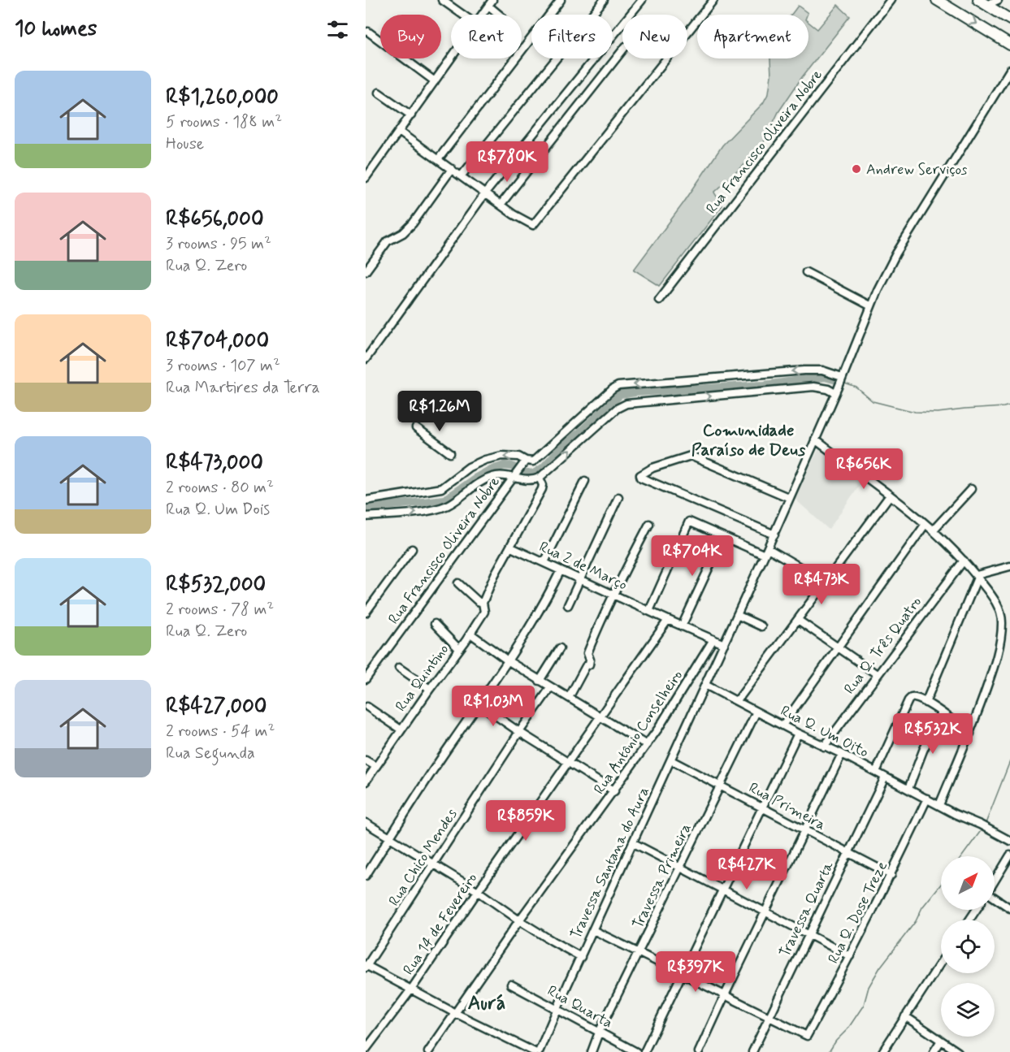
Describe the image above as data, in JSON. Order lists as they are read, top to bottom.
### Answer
{
  "streets": {
    "street": [
      "Rua Francisco Oliveira Nobre",
      "Rua 2 de Março",
      "Rua Q. Três Quatro",
      "Rua Quintino",
      "Rua Q. Um Oito",
      "Rua Antônio Conselheiro",
      "Rua Primeira",
      "Rua Chico Mendes",
      "Travessa Santana do Aura",
      "Travessa Primeira",
      "Travessa Quarta",
      "Rua Q. Dose Treze",
      "Rua 14 de Fevereiro",
      "Rua Quarta"
    ]
  },
  "crossings": [
    ["Rua 2 de Março", "Rua Quintino"],
    ["Rua 2 de Março", "Rua Antônio Conselheiro"],
    ["Rua 2 de Março", "Travessa Santana do Aura"],
    ["Rua 2 de Março", "Rua 14 de Fevereiro"],
    ["Rua Q. Três Quatro", "Rua Q. Um Oito"],
    ["Rua Q. Um Oito", "Travessa Santana do Aura"],
    ["Rua Q. Um Oito", "Travessa Primeira"],
    ["Rua Q. Um Oito", "Travessa Quarta"],
    ["Rua Q. Um Oito", "Rua Q. Dose Treze"],
    ["Rua Primeira", "Travessa Santana do Aura"],
    ["Rua Primeira", "Travessa Primeira"],
    ["Rua Primeira", "Travessa Quarta"],
    ["Rua Primeira", "Rua Q. Dose Treze"],
    ["Travessa Santana do Aura", "Rua Quarta"],
    ["Travessa Primeira", "Rua Quarta"],
    ["Travessa Quarta", "Rua Q. Dose Treze"]
  ],
  "districts": ["Comunidade Paraíso de Deus", "Aurá"],
  "places": ["Andrew Serviços"],
  "north": "top right",
  "page": {
    "heading": "10 homes",
    "chip": [
      "Buy",
      "Rent",
      "Filters",
      "New",
      "Apartment"
    ],
    "list": [
      {
        "name": "R$1,260,000",
        "note": "5 rooms · 188 m² · House"
      },
      {
        "name": "R$656,000",
        "note": "3 rooms · 95 m² · Rua Q. Zero"
      },
      {
        "name": "R$704,000",
        "note": "3 rooms · 107 m² · Rua Martires da Terra"
      },
      {
        "name": "R$473,000",
        "note": "2 rooms · 80 m² · Rua Q. Um Dois"
      },
      {
        "name": "R$532,000",
        "note": "2 rooms · 78 m² · Rua Q. Zero"
      },
      {
        "name": "R$427,000",
        "note": "2 rooms · 54 m² · Rua Segunda"
      }
    ],
    "price": [
      "R$780K",
      "R$1.26M",
      "R$656K",
      "R$704K",
      "R$473K",
      "R$1.03M",
      "R$532K",
      "R$859K",
      "R$427K",
      "R$397K"
    ]
  }
}
